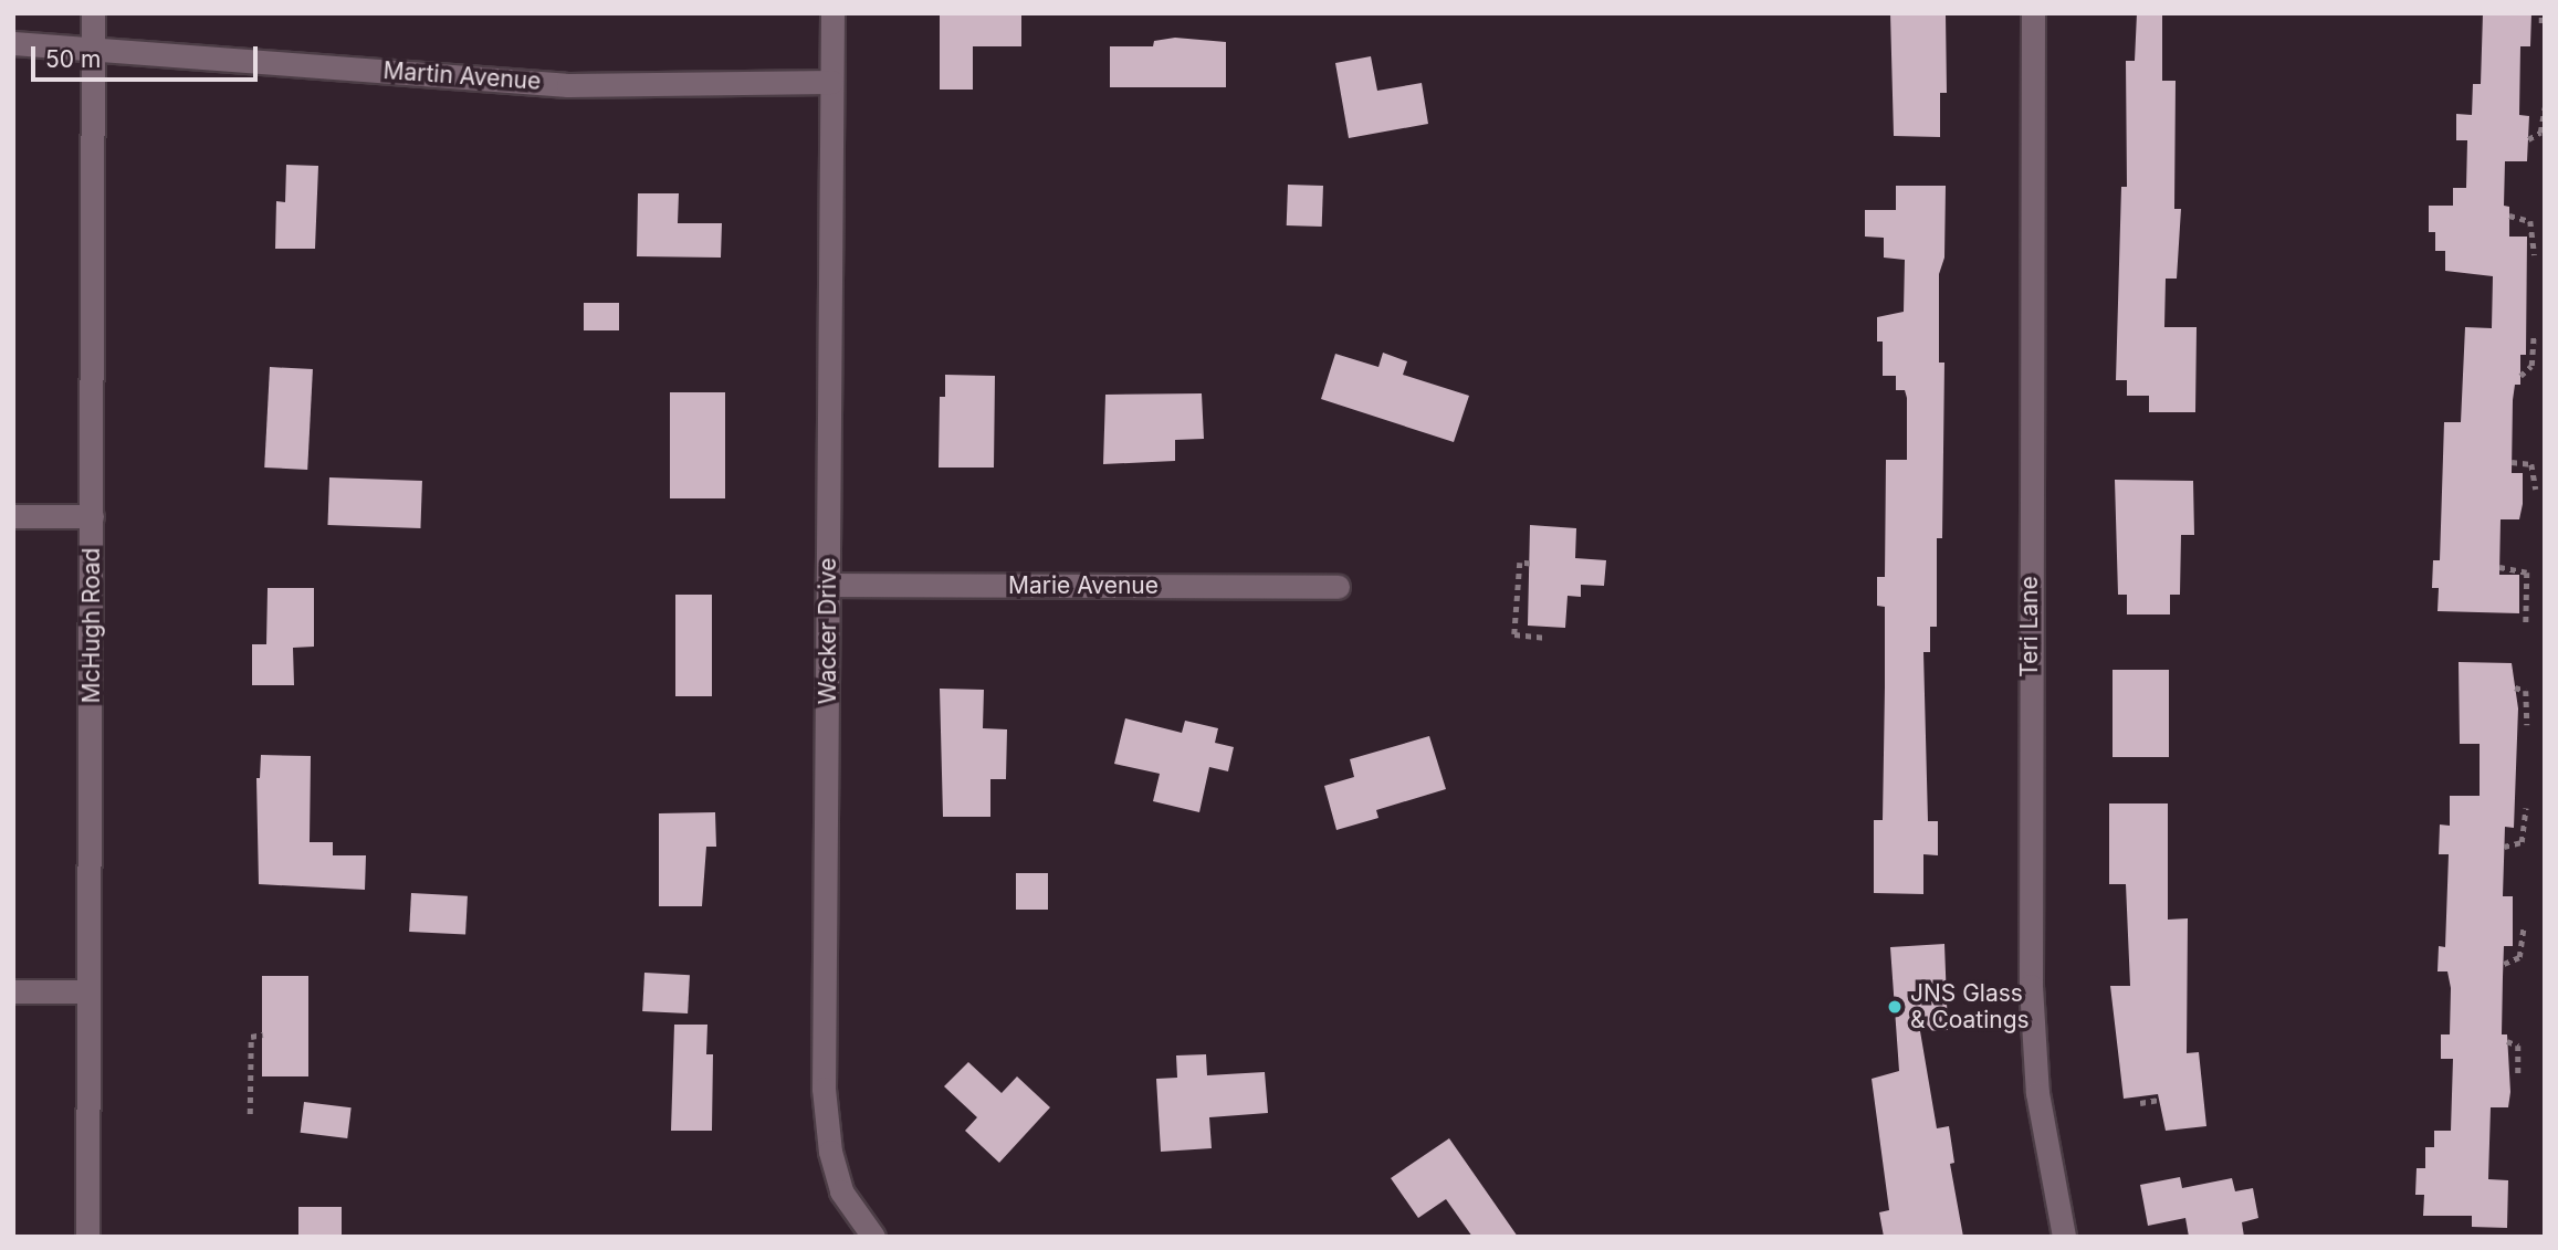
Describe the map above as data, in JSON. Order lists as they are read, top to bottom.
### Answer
{
  "streets": {
    "street": [
      "Martin Avenue",
      "Marie Avenue",
      "McHugh Road",
      "Teri Lane",
      "Wacker Drive"
    ]
  },
  "crossings": [
    ["Martin Avenue", "McHugh Road"],
    ["Martin Avenue", "Wacker Drive"],
    ["Marie Avenue", "Wacker Drive"]
  ],
  "places": ["JNS Glass & Coatings"],
  "scale_bar": "50 m"
}
